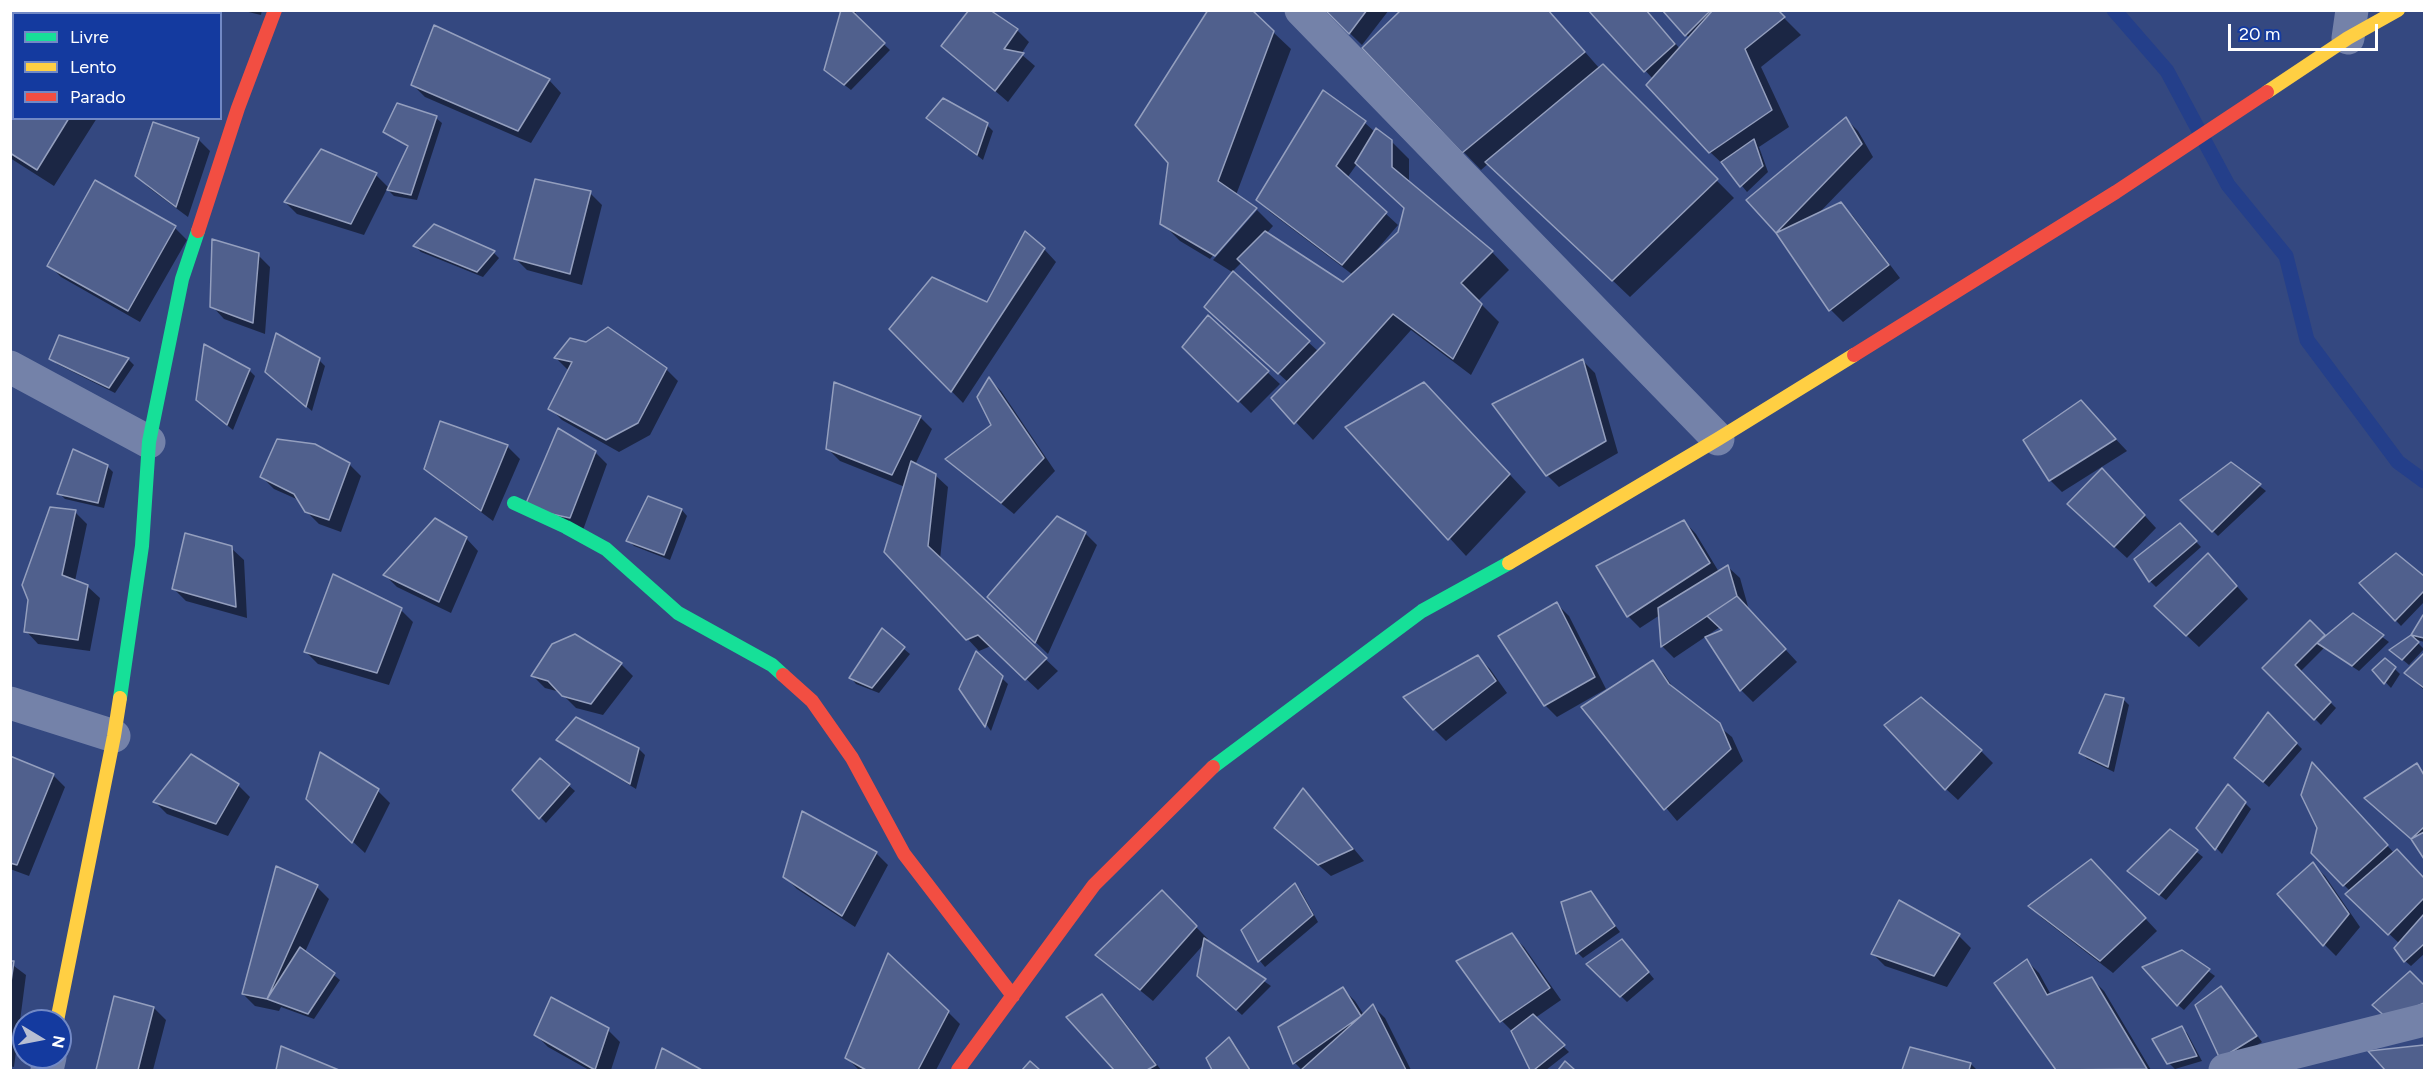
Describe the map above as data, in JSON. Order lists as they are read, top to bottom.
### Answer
{
  "legend": ["Livre", "Lento", "Parado"],
  "scale_bar": "20 m",
  "north": "right"
}
